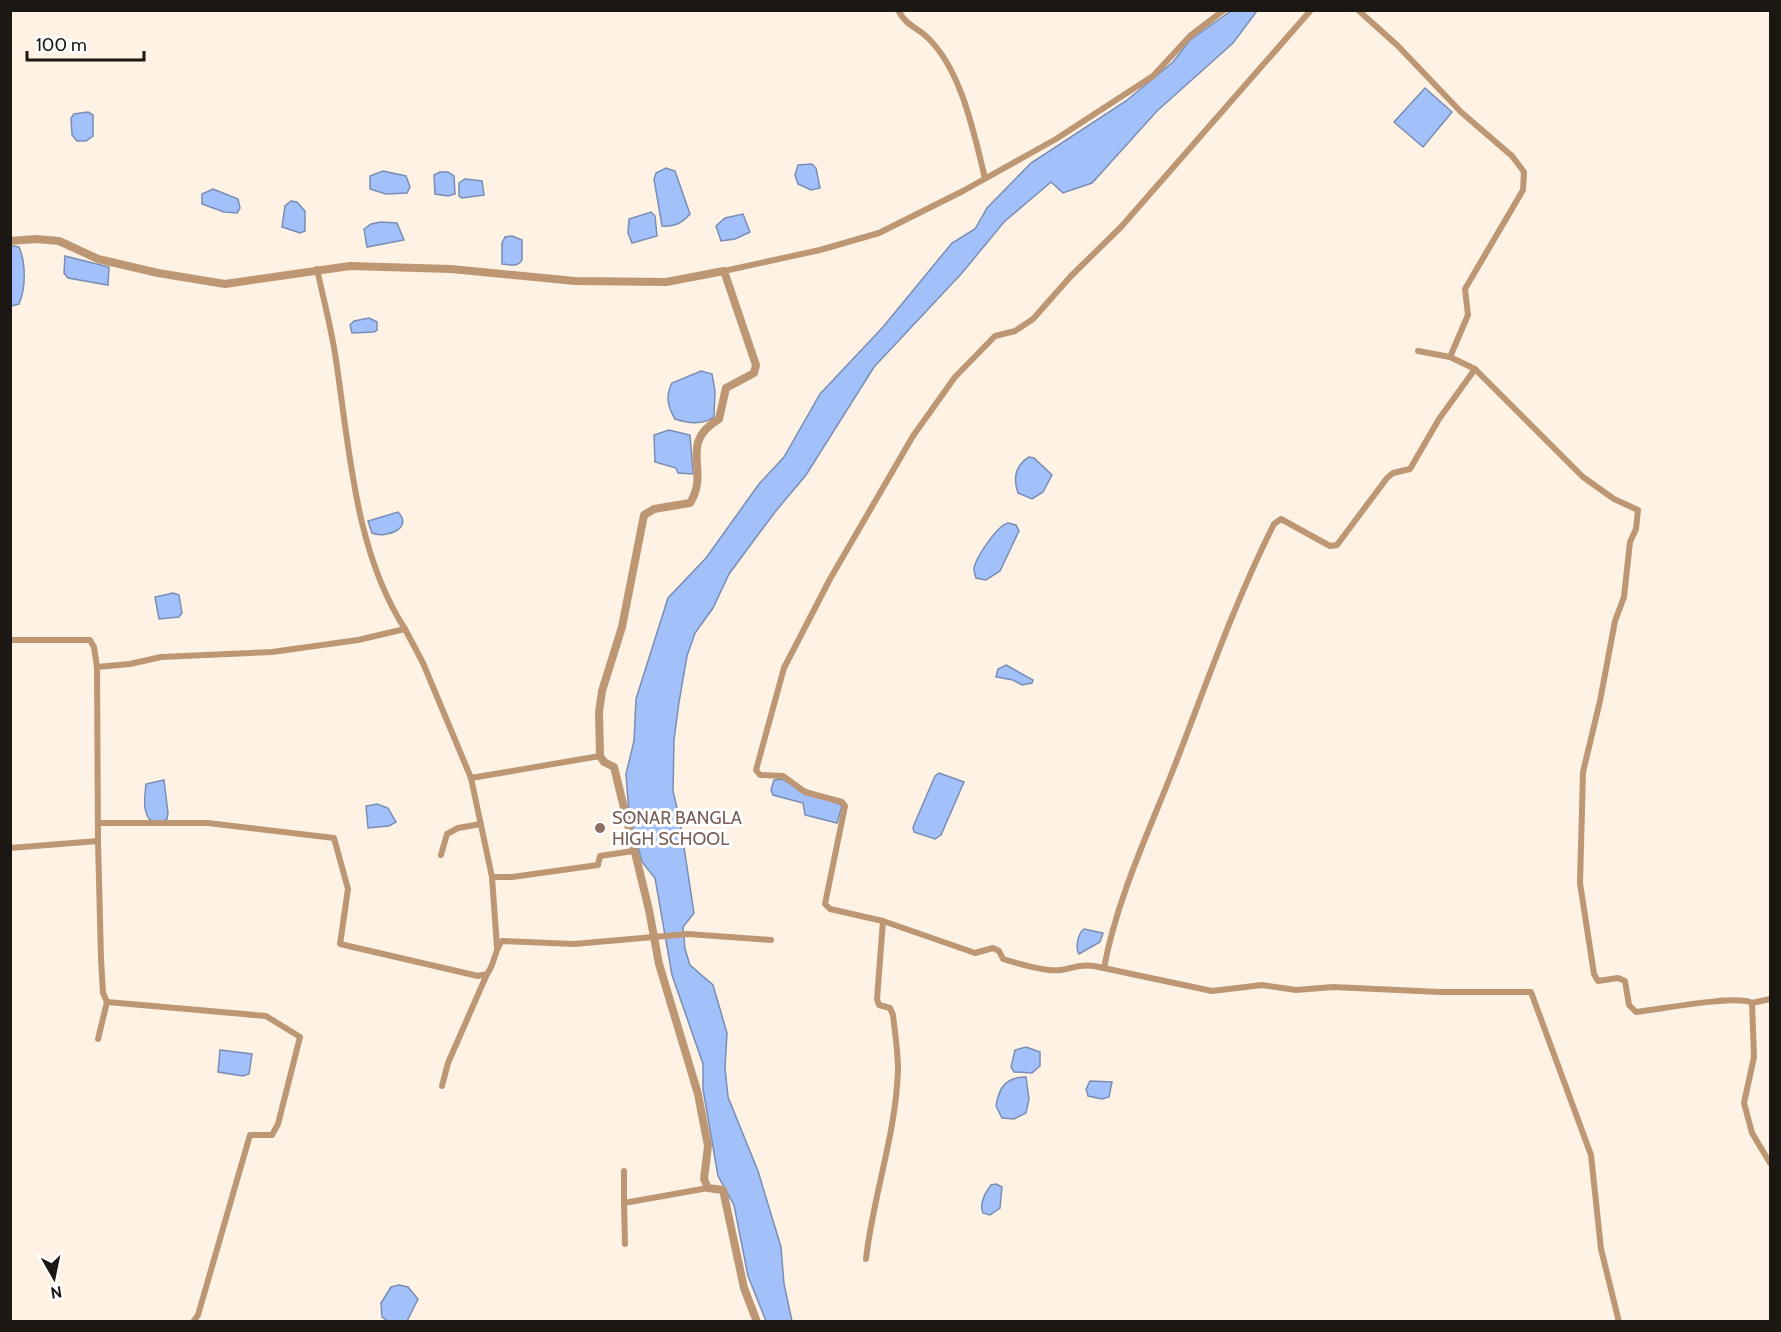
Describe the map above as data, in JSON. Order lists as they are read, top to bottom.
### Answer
{
  "places": ["SONAR BANGLA HIGH SCHOOL"],
  "scale_bar": "100 m",
  "north": "bottom"
}
